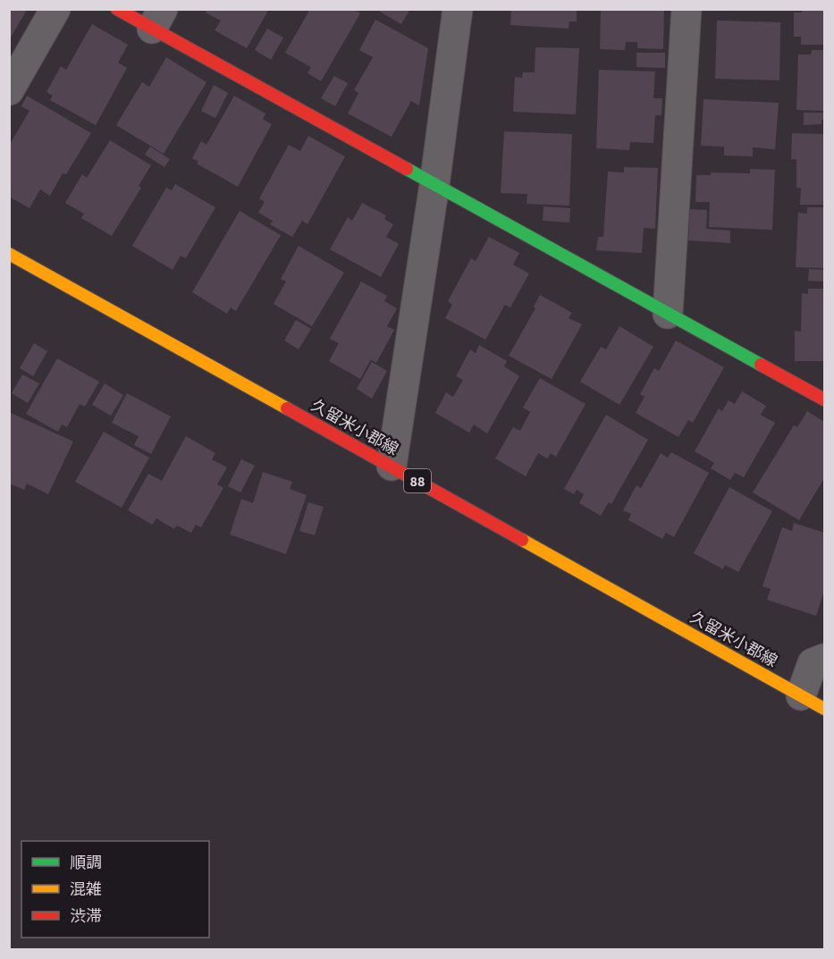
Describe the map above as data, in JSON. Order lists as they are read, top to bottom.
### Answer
{
  "streets": {
    "main road": ["久留米小郡線", "88"]
  },
  "legend": ["順調", "混雑", "渋滞"]
}
